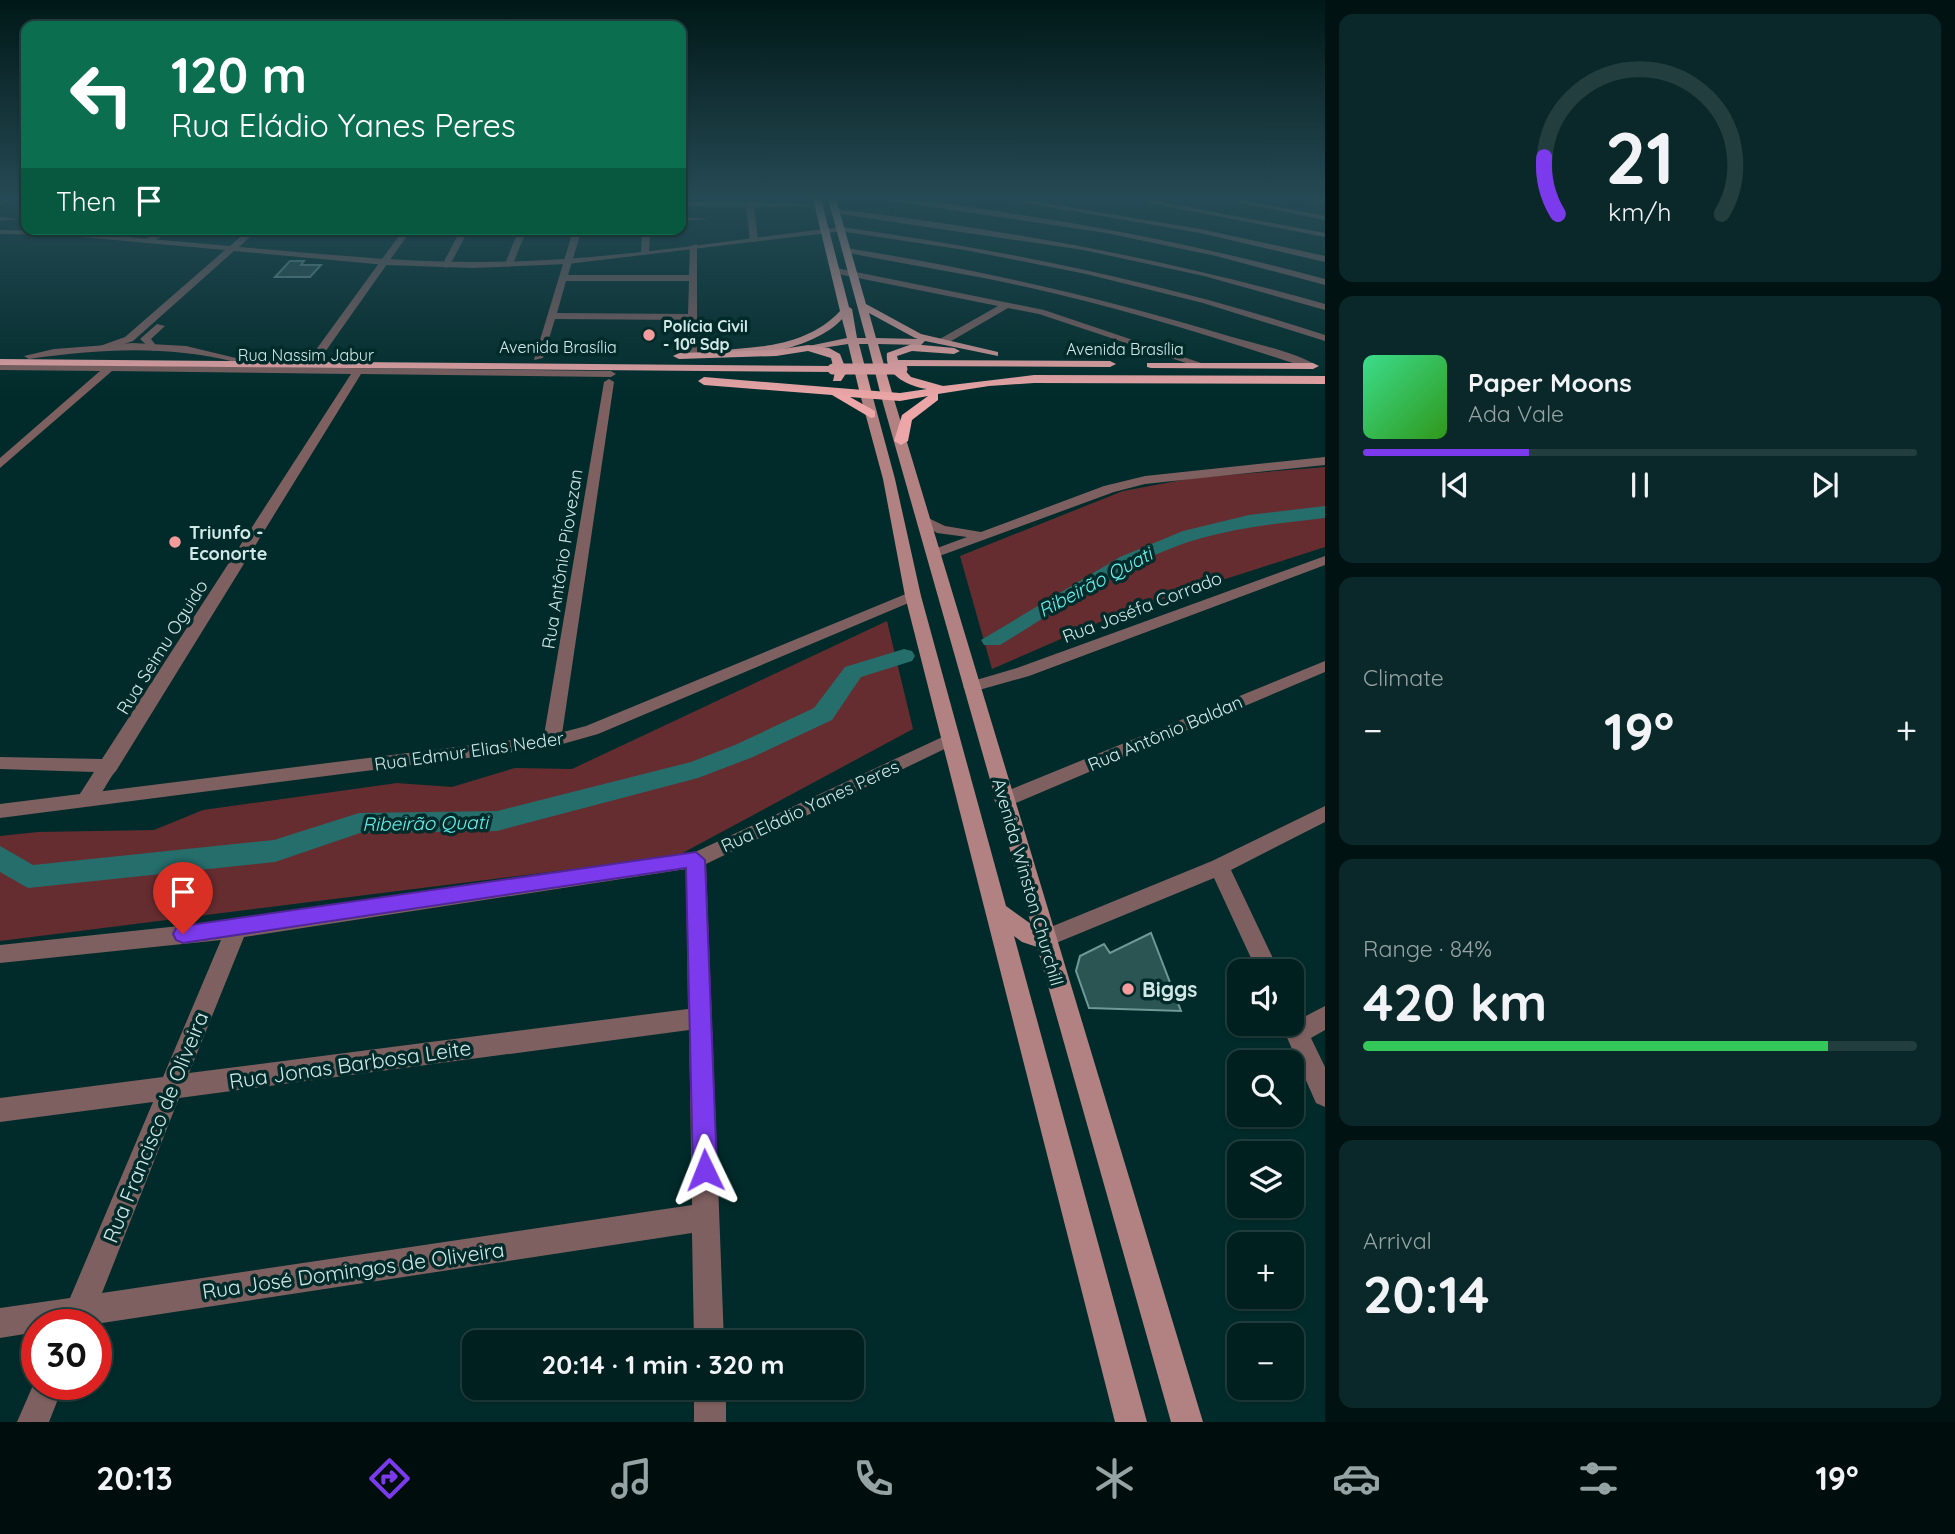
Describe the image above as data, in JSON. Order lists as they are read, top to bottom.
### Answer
{
  "streets": {
    "highway": ["Avenida Brasília"],
    "main road": ["Avenida Winston Churchill"],
    "street": [
      "Rua Nassim Jabur",
      "Rua Antônio Piovezan",
      "Rua Joséfa Corrado",
      "Rua Seimu Oguido",
      "Rua Antônio Baldan",
      "Rua Edmur Elias Neder",
      "Rua Eládio Yanes Peres",
      "Rua Jonas Barbosa Leite",
      "Rua Francisco de Oliveira",
      "Rua José Domingos de Oliveira"
    ]
  },
  "crossings": [
    ["Avenida Brasília", "Rua Nassim Jabur"],
    ["Rua Nassim Jabur", "Rua Seimu Oguido"],
    ["Rua Antônio Piovezan", "Rua Edmur Elias Neder"],
    ["Rua Joséfa Corrado", "Avenida Winston Churchill"],
    ["Rua Seimu Oguido", "Rua Edmur Elias Neder"],
    ["Rua Antônio Baldan", "Avenida Winston Churchill"],
    ["Rua Edmur Elias Neder", "Avenida Winston Churchill"],
    ["Rua Eládio Yanes Peres", "Avenida Winston Churchill"],
    ["Rua Eládio Yanes Peres", "Rua Francisco de Oliveira"],
    ["Rua Jonas Barbosa Leite", "Rua Francisco de Oliveira"]
  ],
  "water": ["Ribeirão Quati"],
  "places": ["Polícia Civil - 10ª Sdp", "Triunfo - Econorte", "Biggs"],
  "page": {
    "turn": ["120 m", "Rua Eládio Yanes Peres"],
    "then": "Then",
    "song": ["Paper Moons", "Ada Vale"],
    "tile": [
      "Climate",
      ["Range · 84%", "420 km"],
      ["Arrival", "20:14"]
    ],
    "heat": ["−", "19°", "+"],
    "map_buttons": ["+", "−"],
    "limit": "30",
    "trip": "20:14 · 1 min · 320 m",
    "tabs": ["20:13", "19°"],
    "gauge": ["21", "km/h"]
  }
}
